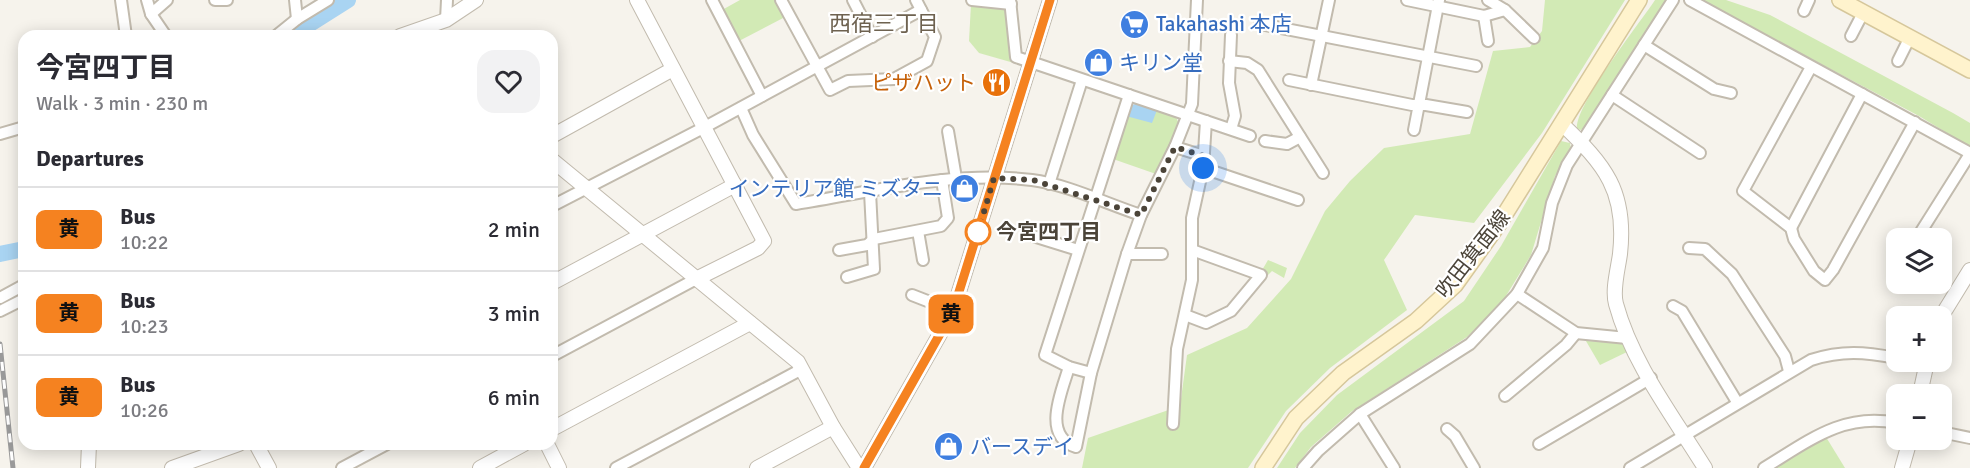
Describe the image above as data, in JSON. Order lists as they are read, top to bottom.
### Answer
{
  "streets": {
    "main road": ["吹田箕面線"]
  },
  "districts": ["西宿三丁目"],
  "places": {
    "supermarket": ["Takahashi 本店"],
    "shop": ["キリン堂", "インテリア館 ミズタニ", "バースデイ"],
    "restaurant": ["ピザハット"],
    "other": ["今宮四丁目"]
  },
  "lines": ["bus line 黄"],
  "page": {
    "on_map": "黄",
    "heading": [
      ["今宮四丁目", "Walk · 3 min · 230 m"],
      "Departures"
    ],
    "list": [
      {
        "mark": "黄",
        "name": "Bus",
        "note": "10:22",
        "value": "2 min"
      },
      {
        "mark": "黄",
        "name": "Bus",
        "note": "10:23",
        "value": "3 min"
      },
      {
        "mark": "黄",
        "name": "Bus",
        "note": "10:26",
        "value": "6 min"
      }
    ],
    "map_buttons": ["+", "−"]
  }
}
